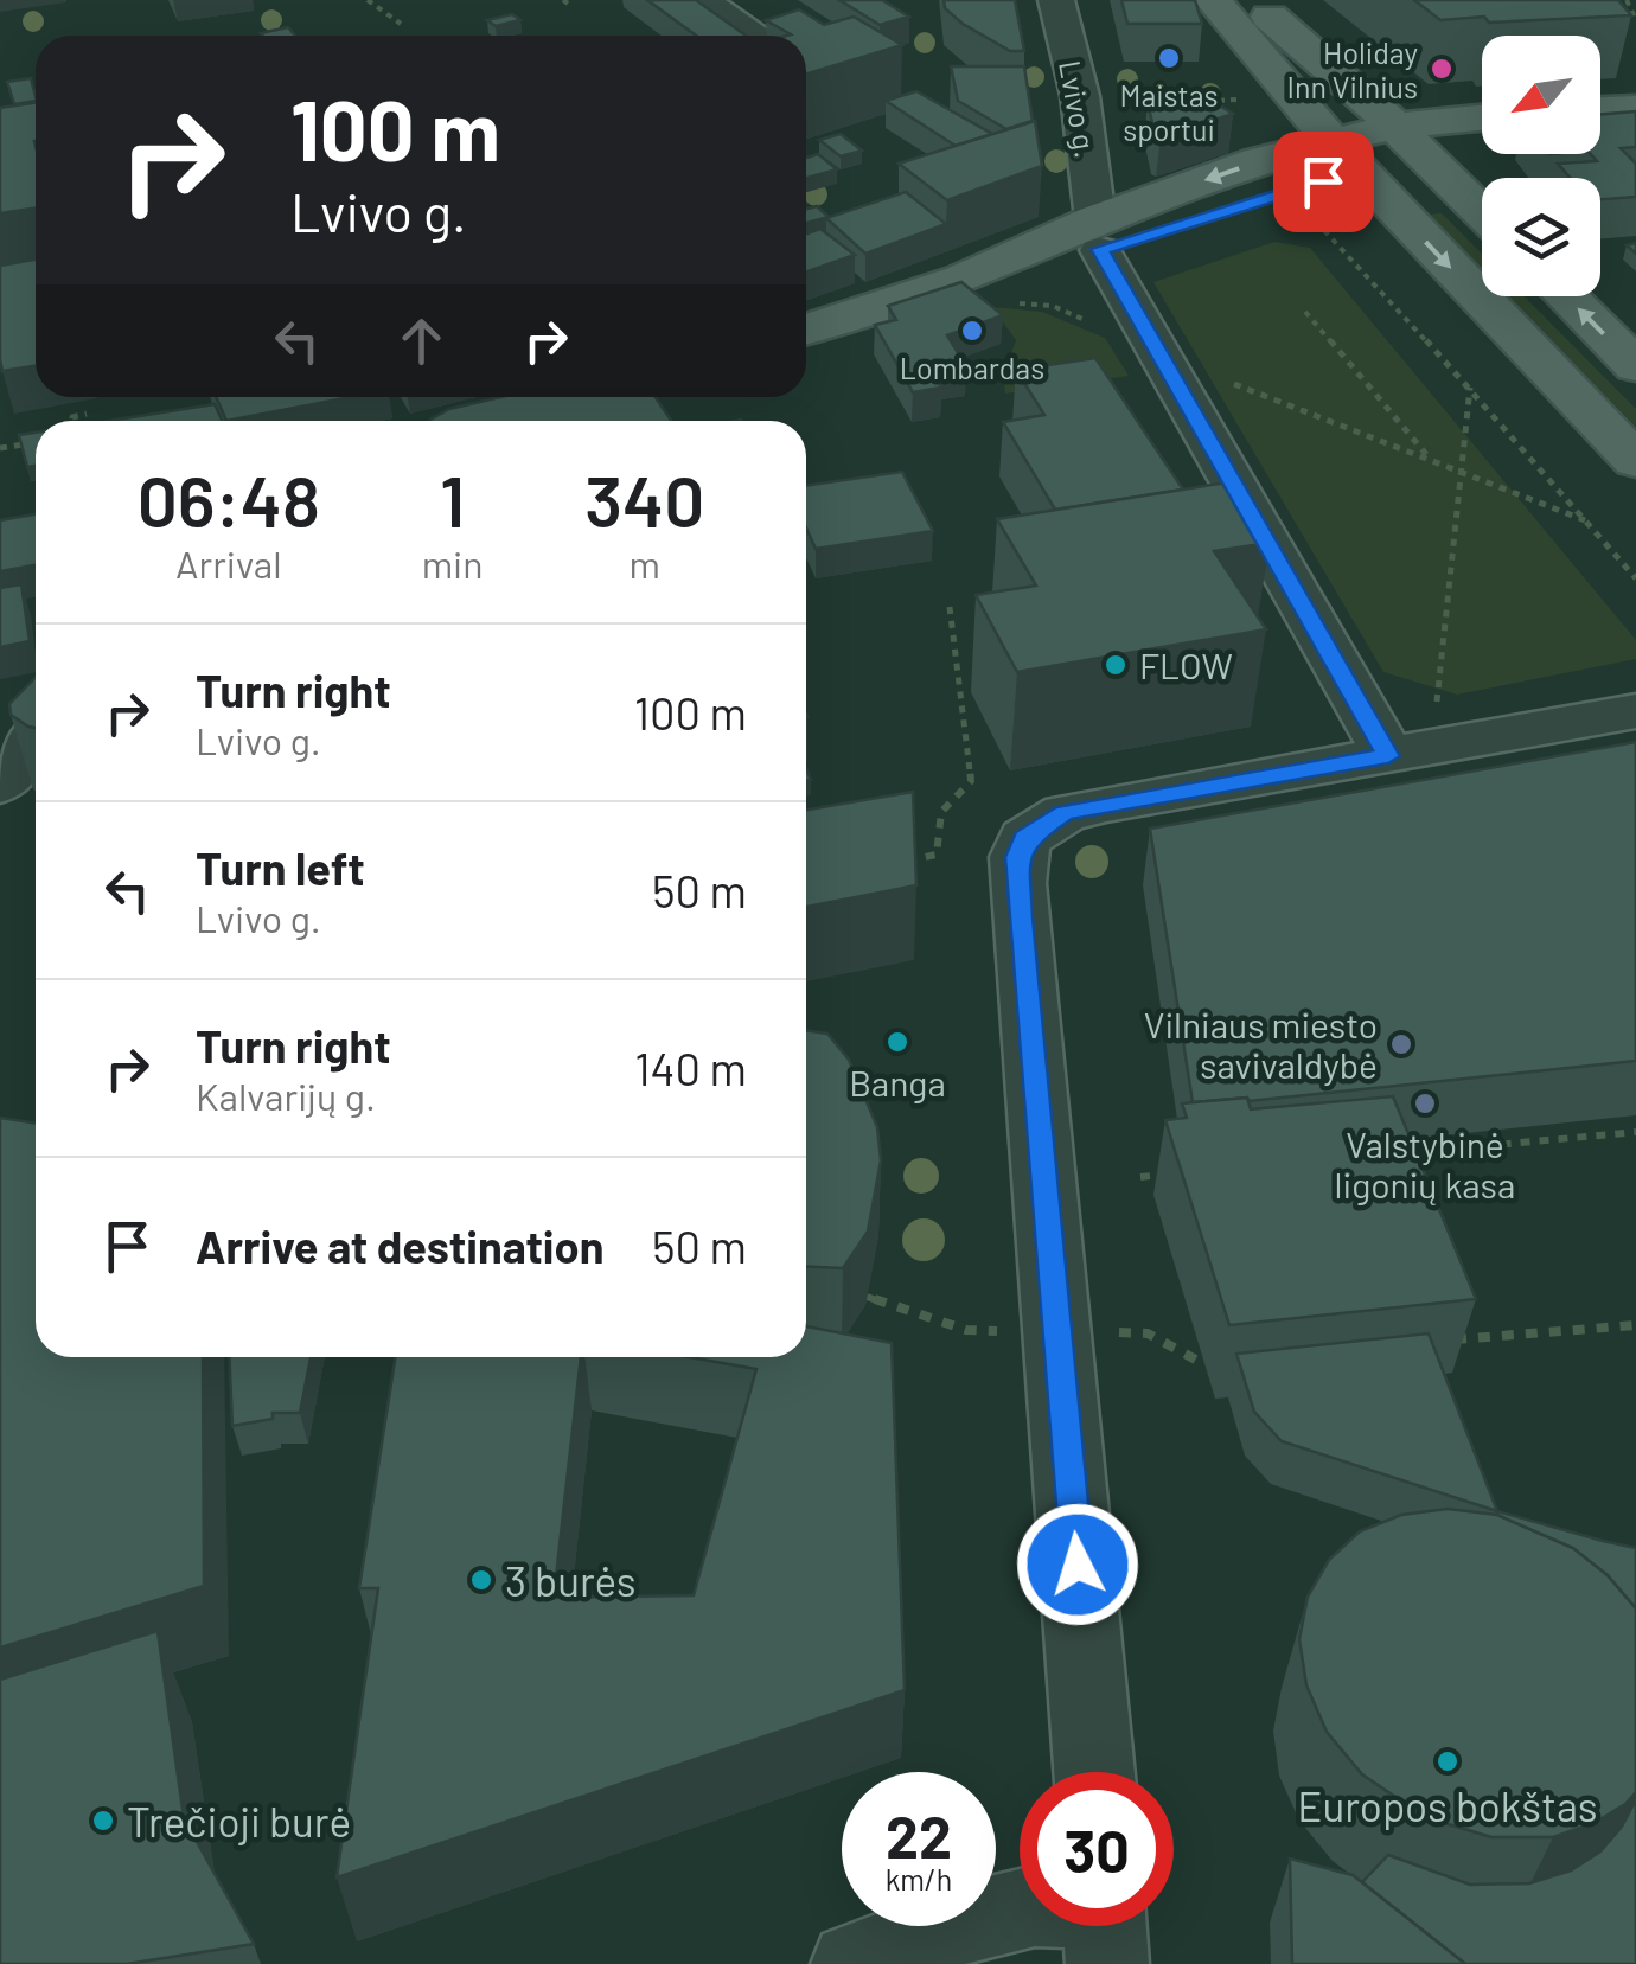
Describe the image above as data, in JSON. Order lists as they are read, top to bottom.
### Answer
{
  "streets": {
    "street": ["Lvivo g."]
  },
  "places": [
    "Maistas sportui",
    "Holiday Inn Vilnius",
    "Lombardas",
    "FLOW",
    "Banga",
    "Vilniaus miesto savivaldybė",
    "Valstybinė ligonių kasa",
    "3 burės",
    "Europos bokštas",
    "Trečioji burė"
  ],
  "north": "bottom left",
  "page": {
    "turn": ["100 m", "Lvivo g."],
    "eta": [
      "06:48",
      "Arrival",
      "1",
      "min",
      "340",
      "m"
    ],
    "list": [
      {
        "name": "Turn right",
        "note": "Lvivo g.",
        "value": "100 m"
      },
      {
        "name": "Turn left",
        "note": "Lvivo g.",
        "value": "50 m"
      },
      {
        "name": "Turn right",
        "note": "Kalvarijų g.",
        "value": "140 m"
      },
      {
        "name": "Arrive at destination",
        "value": "50 m"
      }
    ],
    "speed": "22 km/h",
    "limit": "30"
  }
}
